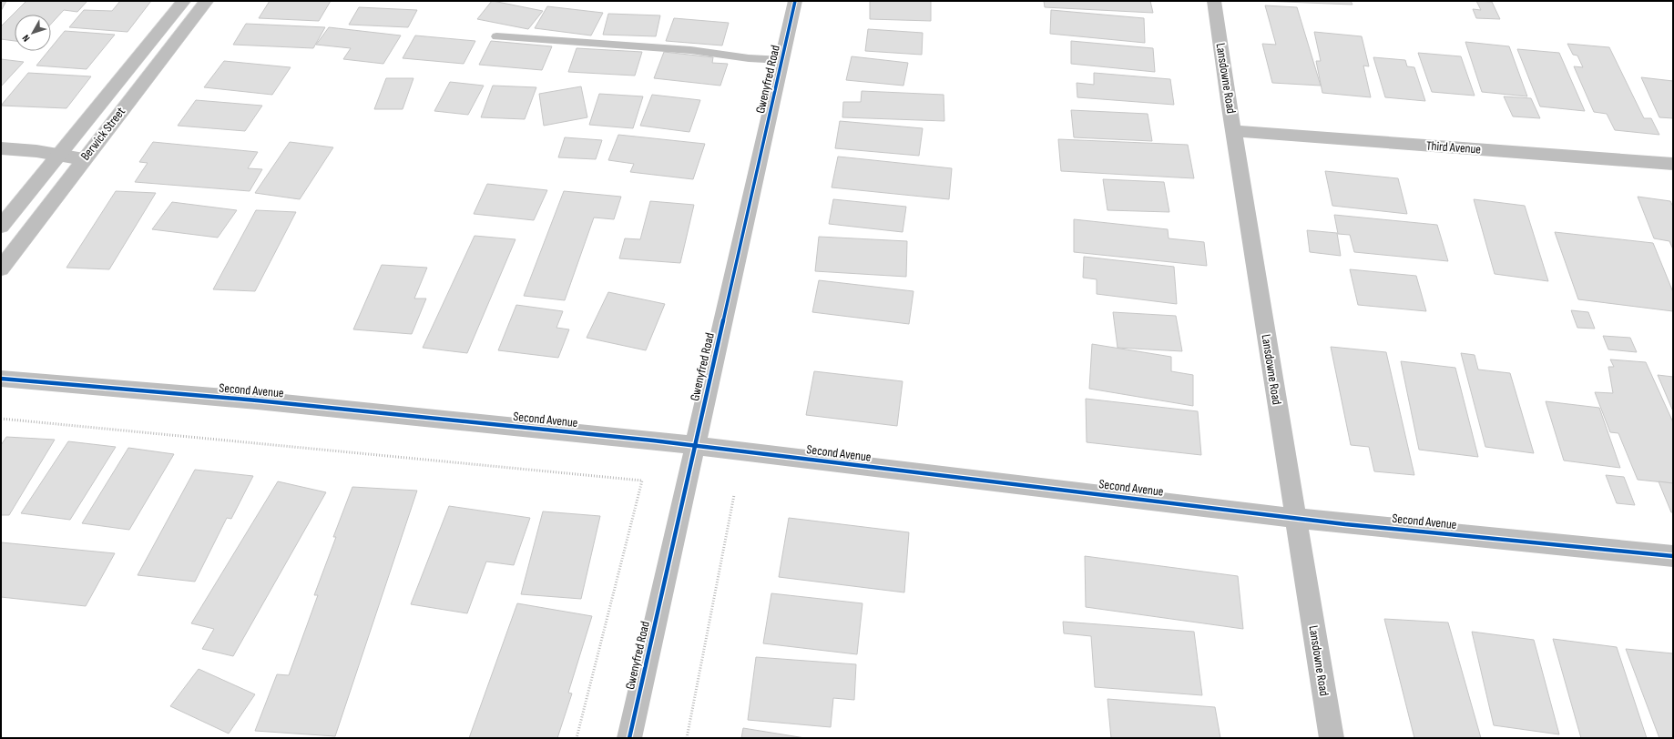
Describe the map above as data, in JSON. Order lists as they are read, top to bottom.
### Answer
{
  "streets": {
    "street": [
      "Lansdowne Road",
      "Gwenyfred Road",
      "Berwick Street",
      "Third Avenue",
      "Second Avenue"
    ]
  },
  "crossings": [
    ["Lansdowne Road", "Third Avenue"],
    ["Lansdowne Road", "Second Avenue"],
    ["Gwenyfred Road", "Second Avenue"]
  ],
  "north": "bottom left"
}
